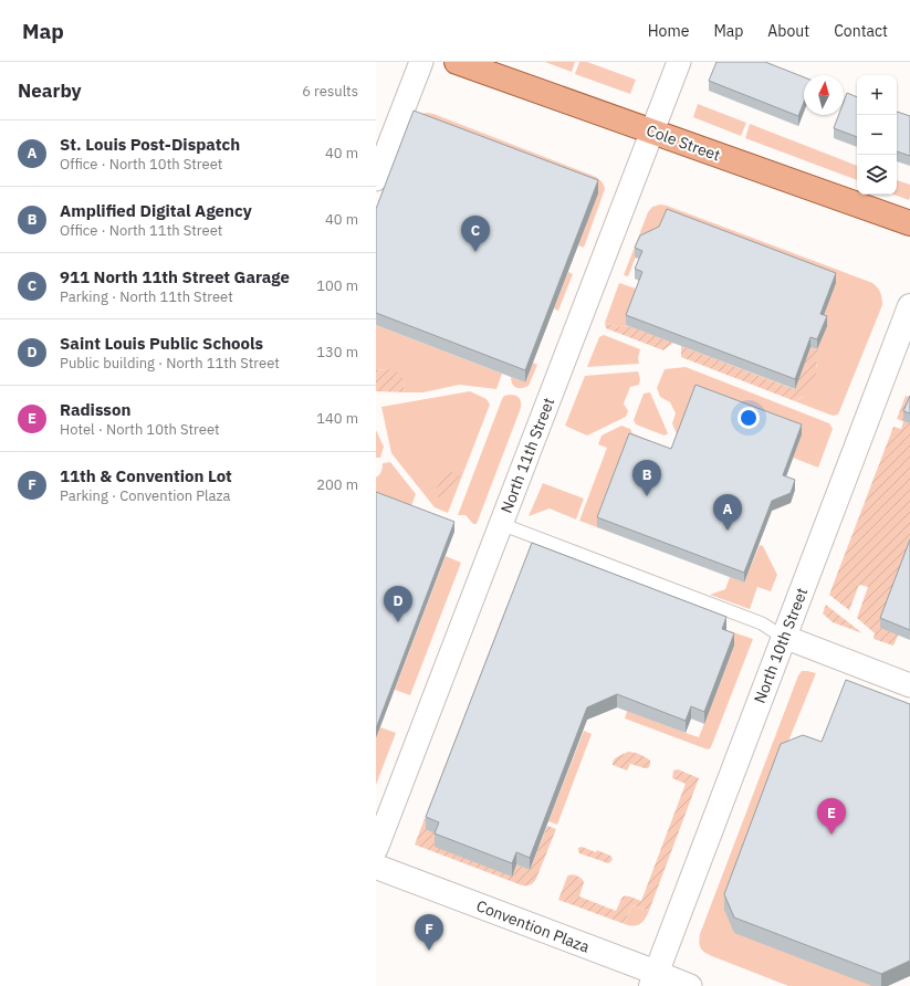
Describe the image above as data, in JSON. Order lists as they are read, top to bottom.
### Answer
{
  "streets": {
    "main road": ["Cole Street"],
    "street": ["North 11th Street", "North 10th Street", "Convention Plaza"]
  },
  "crossings": [
    ["Cole Street", "North 11th Street"],
    ["North 10th Street", "Convention Plaza"]
  ],
  "north": "top",
  "page": {
    "header": "Map",
    "nav": [
      "Home",
      "Map",
      "About",
      "Contact"
    ],
    "heading": ["Nearby", "6 results"],
    "map_buttons": ["+", "−"],
    "list": [
      {
        "mark": "A",
        "name": "St. Louis Post-Dispatch",
        "note": "Office · North 10th Street",
        "value": "40 m"
      },
      {
        "mark": "B",
        "name": "Amplified Digital Agency",
        "note": "Office · North 11th Street",
        "value": "40 m"
      },
      {
        "mark": "C",
        "name": "911 North 11th Street Garage",
        "note": "Parking · North 11th Street",
        "value": "100 m"
      },
      {
        "mark": "D",
        "name": "Saint Louis Public Schools",
        "note": "Public building · North 11th Street",
        "value": "130 m"
      },
      {
        "mark": "E",
        "name": "Radisson",
        "note": "Hotel · North 10th Street",
        "value": "140 m"
      },
      {
        "mark": "F",
        "name": "11th & Convention Lot",
        "note": "Parking · Convention Plaza",
        "value": "200 m"
      }
    ],
    "pins": [
      "C",
      "B",
      "A",
      "D",
      "E",
      "F"
    ]
  }
}
